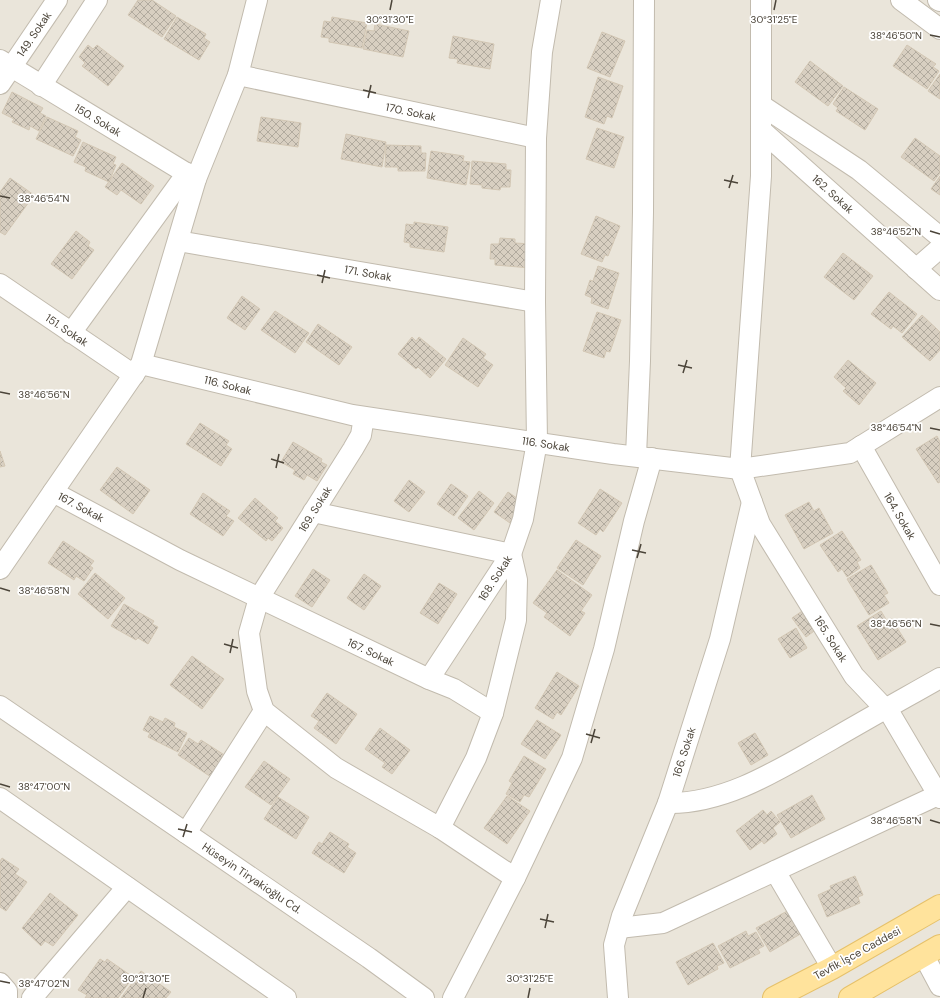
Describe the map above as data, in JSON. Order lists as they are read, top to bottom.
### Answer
{
  "streets": {
    "main road": ["Tevfik İşce Caddesi"],
    "street": [
      "149. Sokak",
      "170. Sokak",
      "150. Sokak",
      "162. Sokak",
      "171. Sokak",
      "151. Sokak",
      "116. Sokak",
      "167. Sokak",
      "169. Sokak",
      "164. Sokak",
      "168. Sokak",
      "165. Sokak",
      "166. Sokak",
      "Hüseyin Tiryakioğlu Cd."
    ]
  },
  "crossings": [
    ["149. Sokak", "150. Sokak"],
    ["170. Sokak", "168. Sokak"],
    ["171. Sokak", "168. Sokak"],
    ["151. Sokak", "116. Sokak"],
    ["116. Sokak", "169. Sokak"],
    ["116. Sokak", "164. Sokak"],
    ["116. Sokak", "168. Sokak"],
    ["116. Sokak", "165. Sokak"],
    ["167. Sokak", "169. Sokak"],
    ["167. Sokak", "168. Sokak"],
    ["165. Sokak", "166. Sokak"]
  ],
  "coordinates": [
    "30°31'30\"E",
    "30°31'25\"E",
    "38°46'50\"N",
    "38°46'54\"N",
    "38°46'52\"N",
    "38°46'56\"N",
    "38°46'58\"N",
    "38°47'00\"N",
    "38°47'02\"N"
  ]
}
